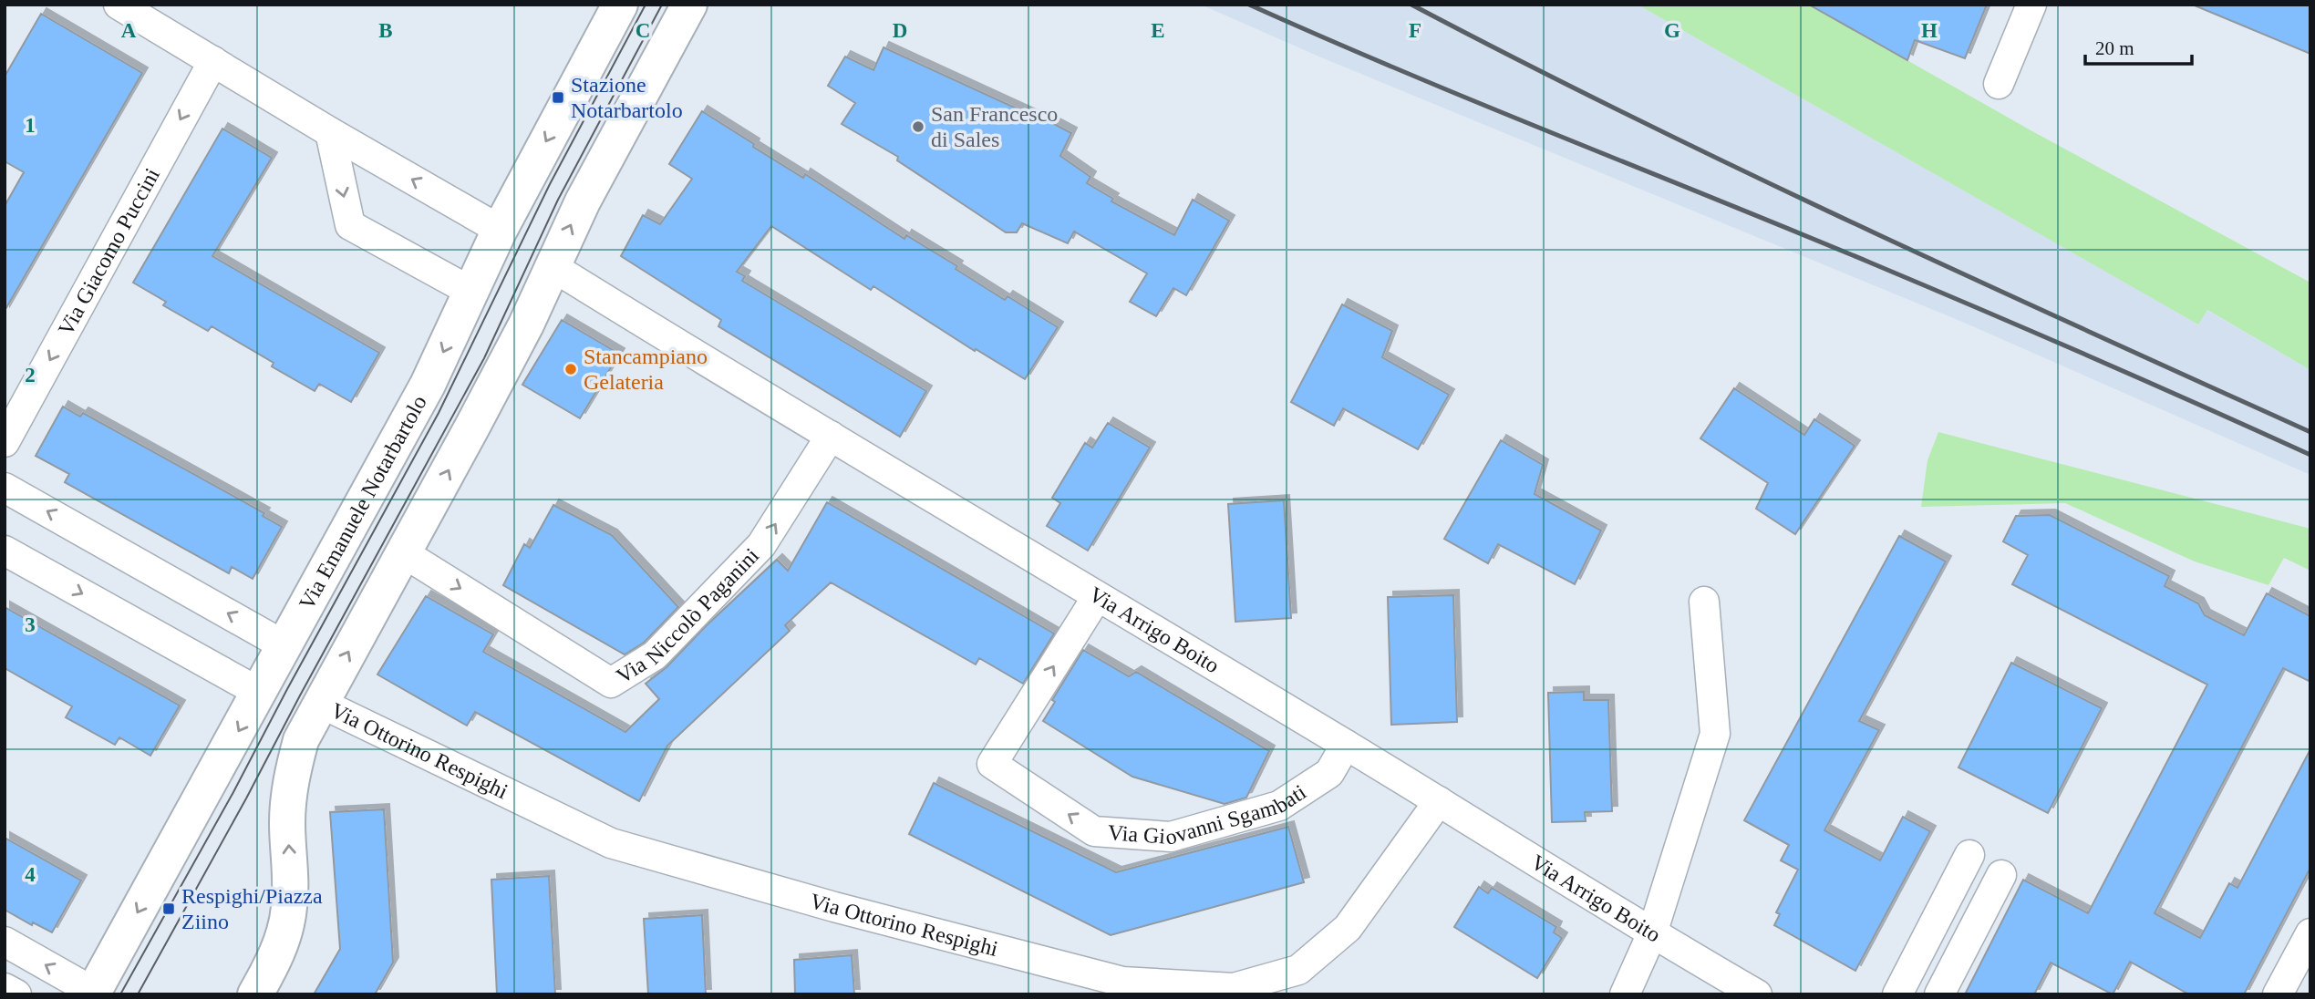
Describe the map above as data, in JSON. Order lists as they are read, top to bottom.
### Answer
{
  "streets": {
    "street": [
      "Via Giacomo Puccini",
      "Via Emanuele Notarbartolo",
      "Via Niccolò Paganini",
      "Via Arrigo Boito",
      "Via Ottorino Respighi",
      "Via Giovanni Sgambati"
    ]
  },
  "crossings": [
    ["Via Niccolò Paganini", "Via Arrigo Boito"],
    ["Via Arrigo Boito", "Via Ottorino Respighi"],
    ["Via Arrigo Boito", "Via Giovanni Sgambati"]
  ],
  "one_way": ["Via Giacomo Puccini"],
  "places": {
    "transit": ["Stazione Notarbartolo", "Respighi/Piazza Ziino"],
    "other": ["San Francesco di Sales", "Stancampiano Gelateria"]
  },
  "scale_bar": "20 m",
  "grid": {
    "columns": [
      "A",
      "B",
      "C",
      "D",
      "E",
      "F",
      "G",
      "H"
    ],
    "rows": [
      "1",
      "2",
      "3",
      "4"
    ]
  }
}
